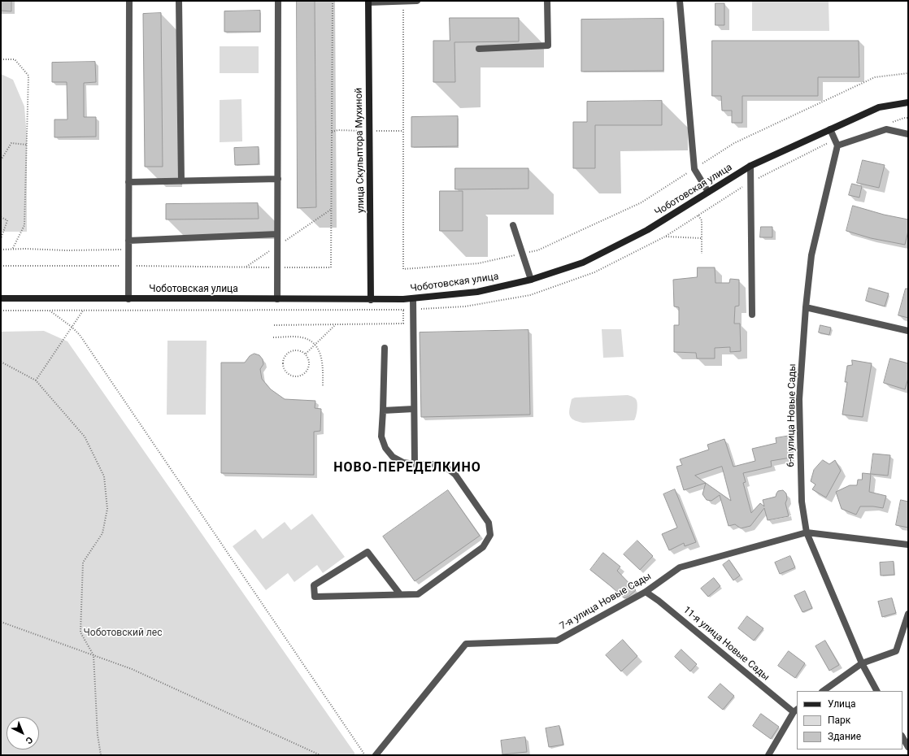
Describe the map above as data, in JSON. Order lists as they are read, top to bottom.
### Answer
{
  "streets": {
    "main road": ["улица Скульптора Мухиной", "Чоботовская улица"],
    "street": ["6-я улица Новые Сады", "7-я улица Новые Сады", "11-я улица Новые Сады"]
  },
  "crossings": [
    ["улица Скульптора Мухиной", "Чоботовская улица"],
    ["6-я улица Новые Сады", "7-я улица Новые Сады"],
    ["7-я улица Новые Сады", "11-я улица Новые Сады"]
  ],
  "districts": ["НОВО-ПЕРЕДЕЛКИНО"],
  "parks": ["Чоботовский лес"],
  "legend": ["Улица", "Парк", "Здание"],
  "north": "bottom right"
}
